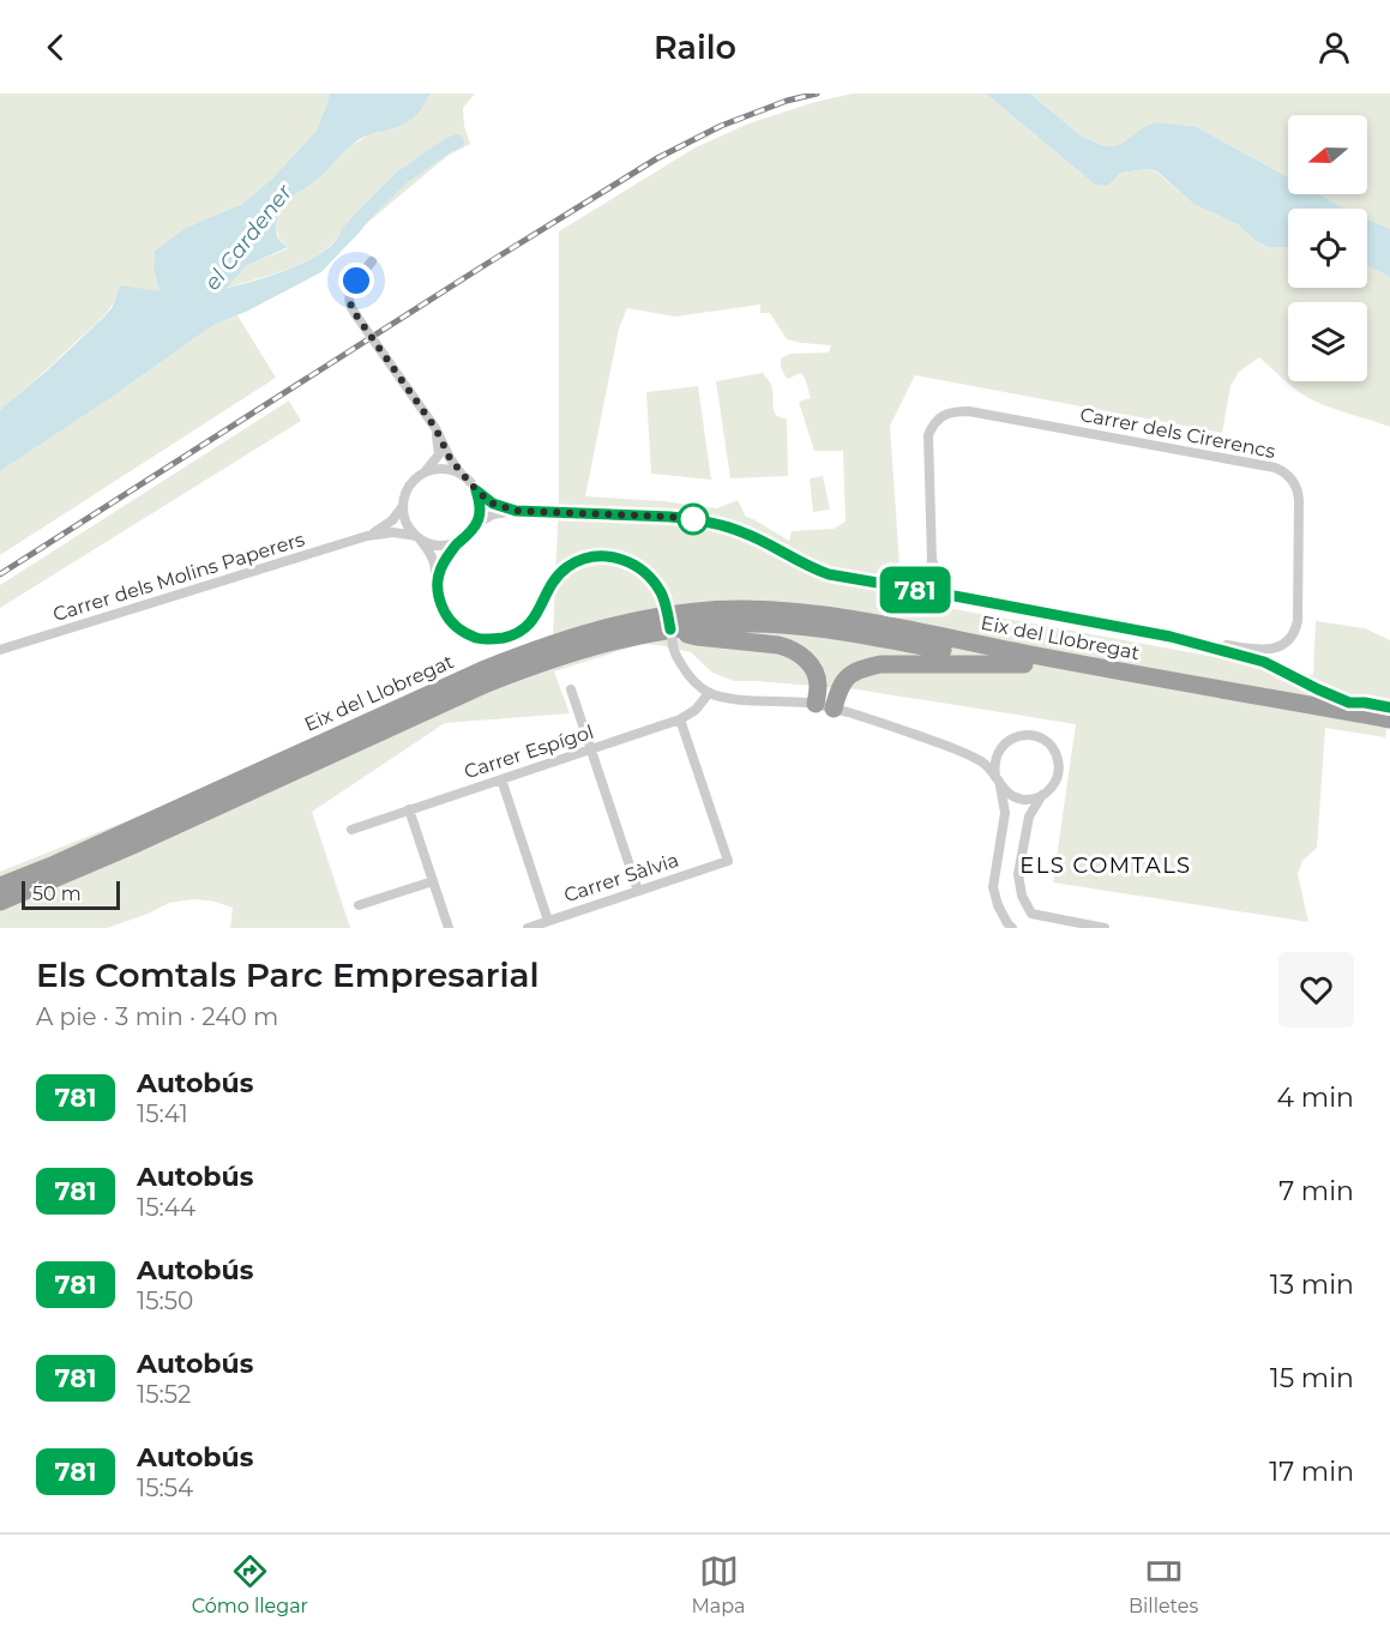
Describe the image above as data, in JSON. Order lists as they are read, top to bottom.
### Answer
{
  "streets": {
    "highway": ["Eix del Llobregat"],
    "street": [
      "Carrer dels Cirerencs",
      "Carrer dels Molins Paperers",
      "Carrer Espígol",
      "Carrer Sàlvia"
    ]
  },
  "crossings": [
    ["Carrer Espígol", "Carrer Sàlvia"]
  ],
  "districts": ["ELS COMTALS"],
  "water": ["el Cardener"],
  "lines": ["bus line 781"],
  "scale_bar": "50 m",
  "north": "left",
  "page": {
    "header": "Railo",
    "on_map": "781",
    "scale": "50 m",
    "heading": ["Els Comtals Parc Empresarial", "A pie · 3 min · 240 m"],
    "list": [
      {
        "mark": "781",
        "name": "Autobús",
        "note": "15:41",
        "value": "4 min"
      },
      {
        "mark": "781",
        "name": "Autobús",
        "note": "15:44",
        "value": "7 min"
      },
      {
        "mark": "781",
        "name": "Autobús",
        "note": "15:50",
        "value": "13 min"
      },
      {
        "mark": "781",
        "name": "Autobús",
        "note": "15:52",
        "value": "15 min"
      },
      {
        "mark": "781",
        "name": "Autobús",
        "note": "15:54",
        "value": "17 min"
      }
    ],
    "tabs": ["Cómo llegar", "Mapa", "Billetes"]
  }
}
